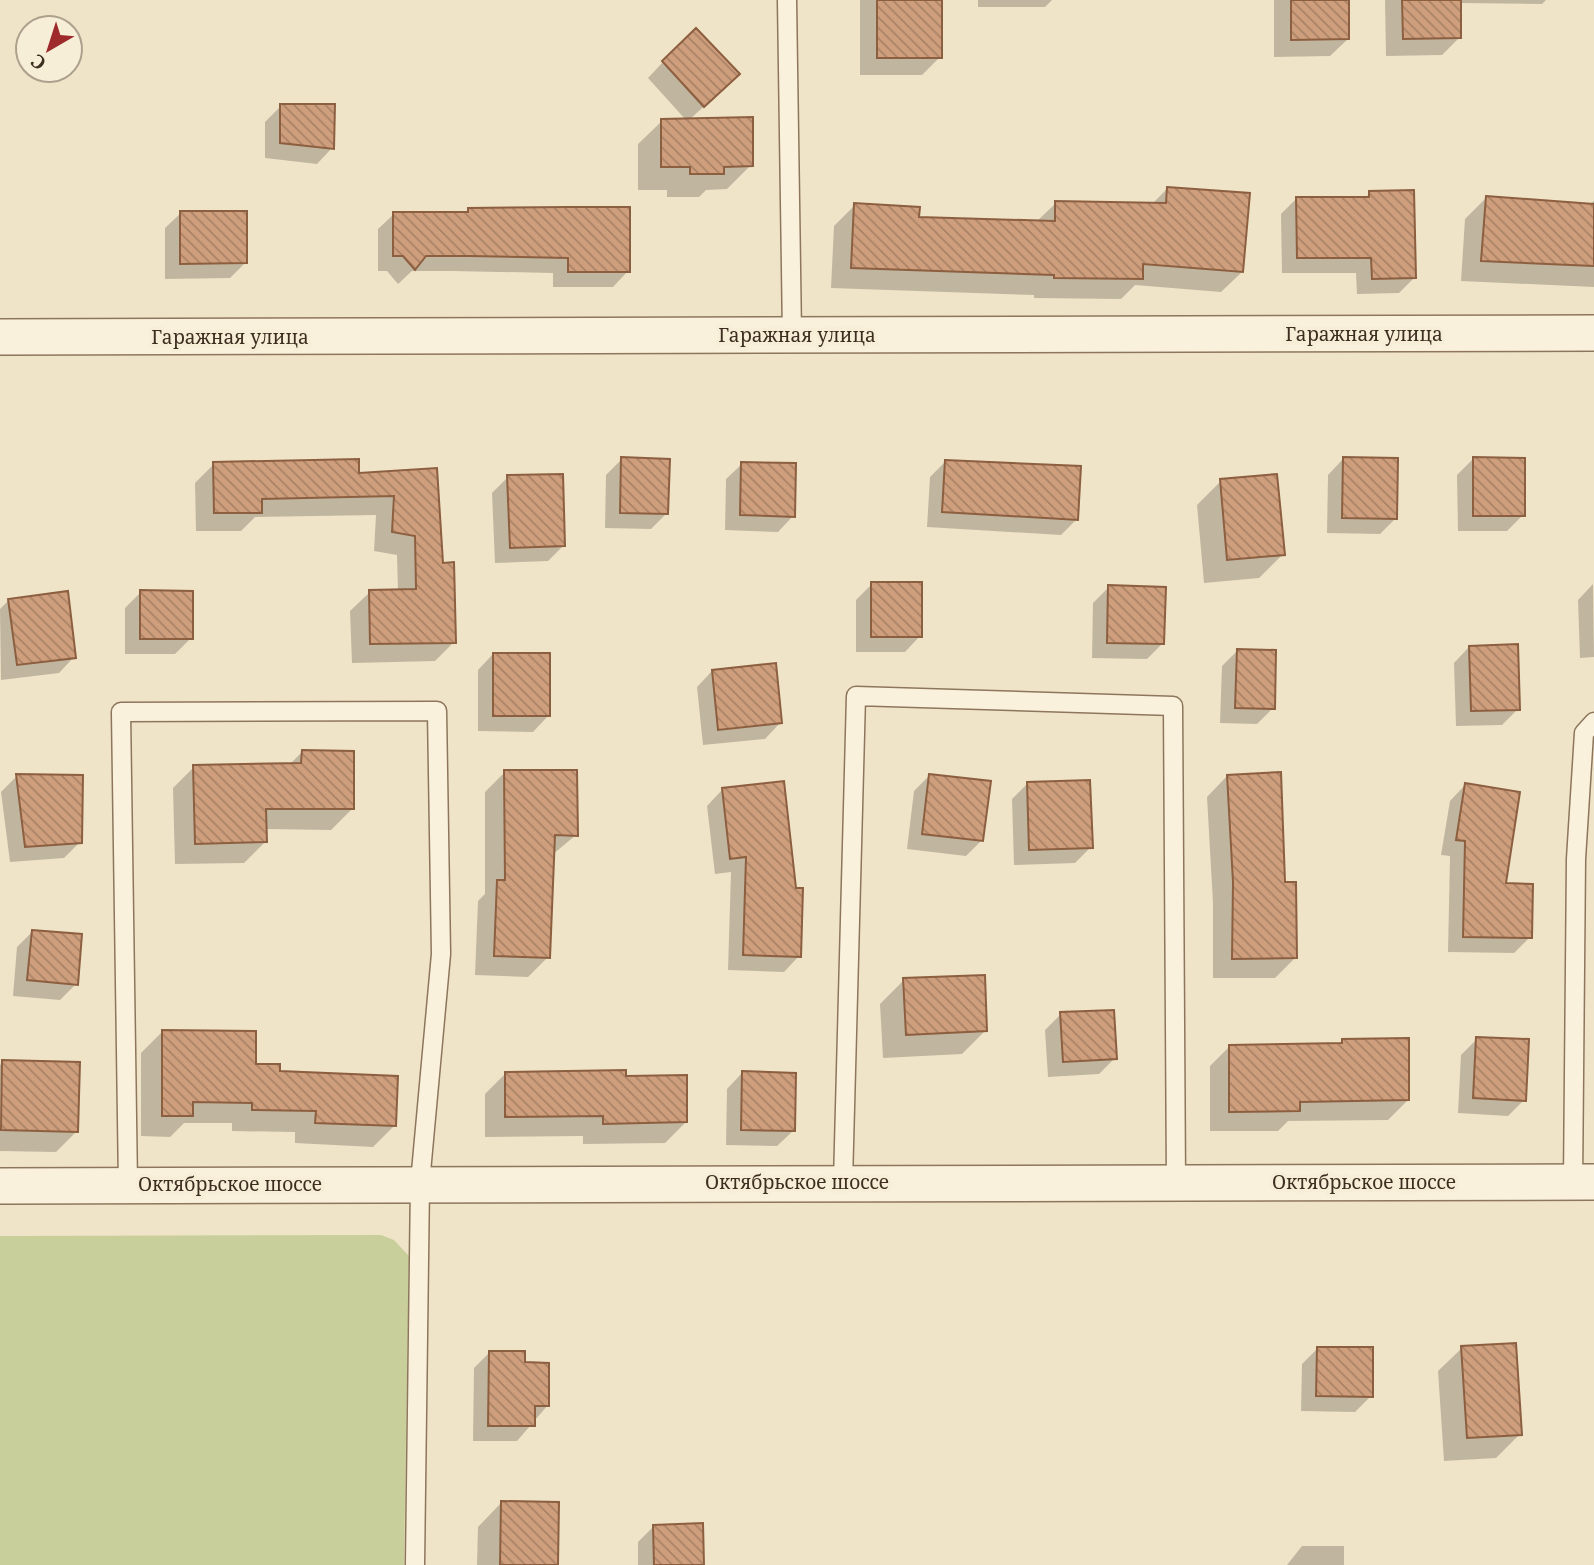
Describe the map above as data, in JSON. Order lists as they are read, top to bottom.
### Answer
{
  "streets": {
    "street": ["Гаражная улица", "Октябрьское шоссе"]
  },
  "north": "bottom left"
}
